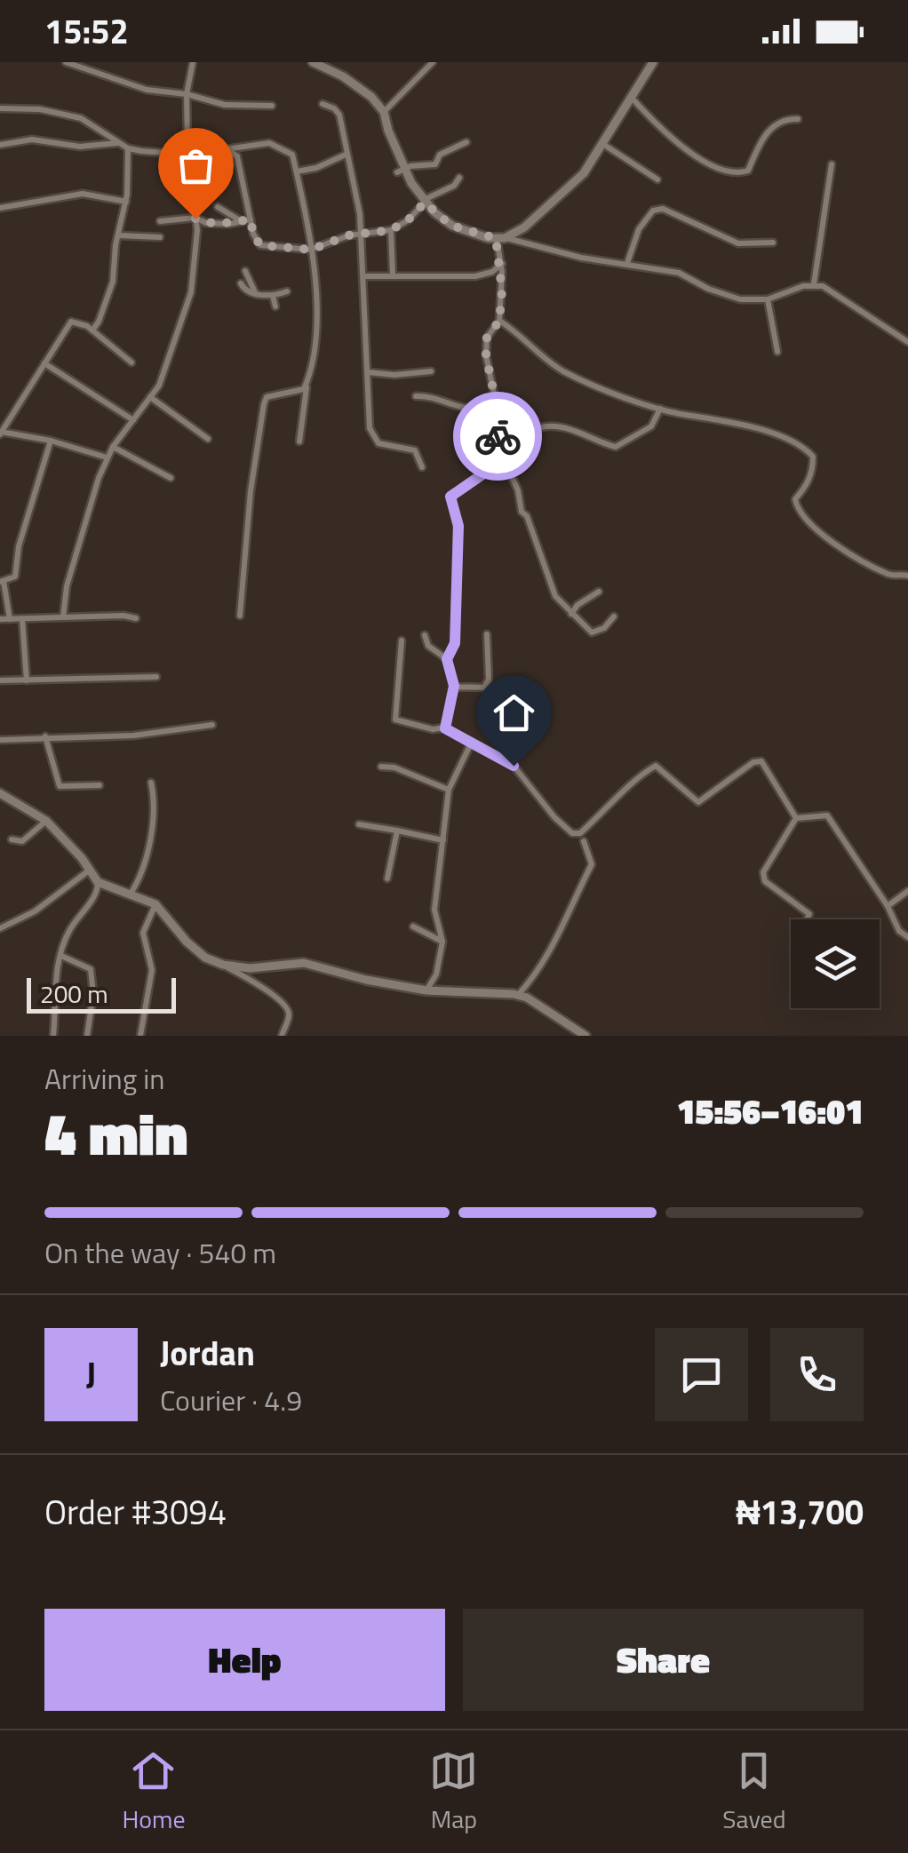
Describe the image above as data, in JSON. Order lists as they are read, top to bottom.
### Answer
{
  "scale_bar": "200 m",
  "page": {
    "status": "15:52",
    "scale": "200 m",
    "heading": ["4 min", "Arriving in", "15:56–16:01"],
    "panel": [
      "Jordan",
      "Courier · 4.9",
      "Order #3094",
      "₦13,700"
    ],
    "bar": "On the way · 540 m",
    "round": "J",
    "buttons": ["Help", "Share"],
    "tabs": ["Home", "Map", "Saved"]
  }
}
